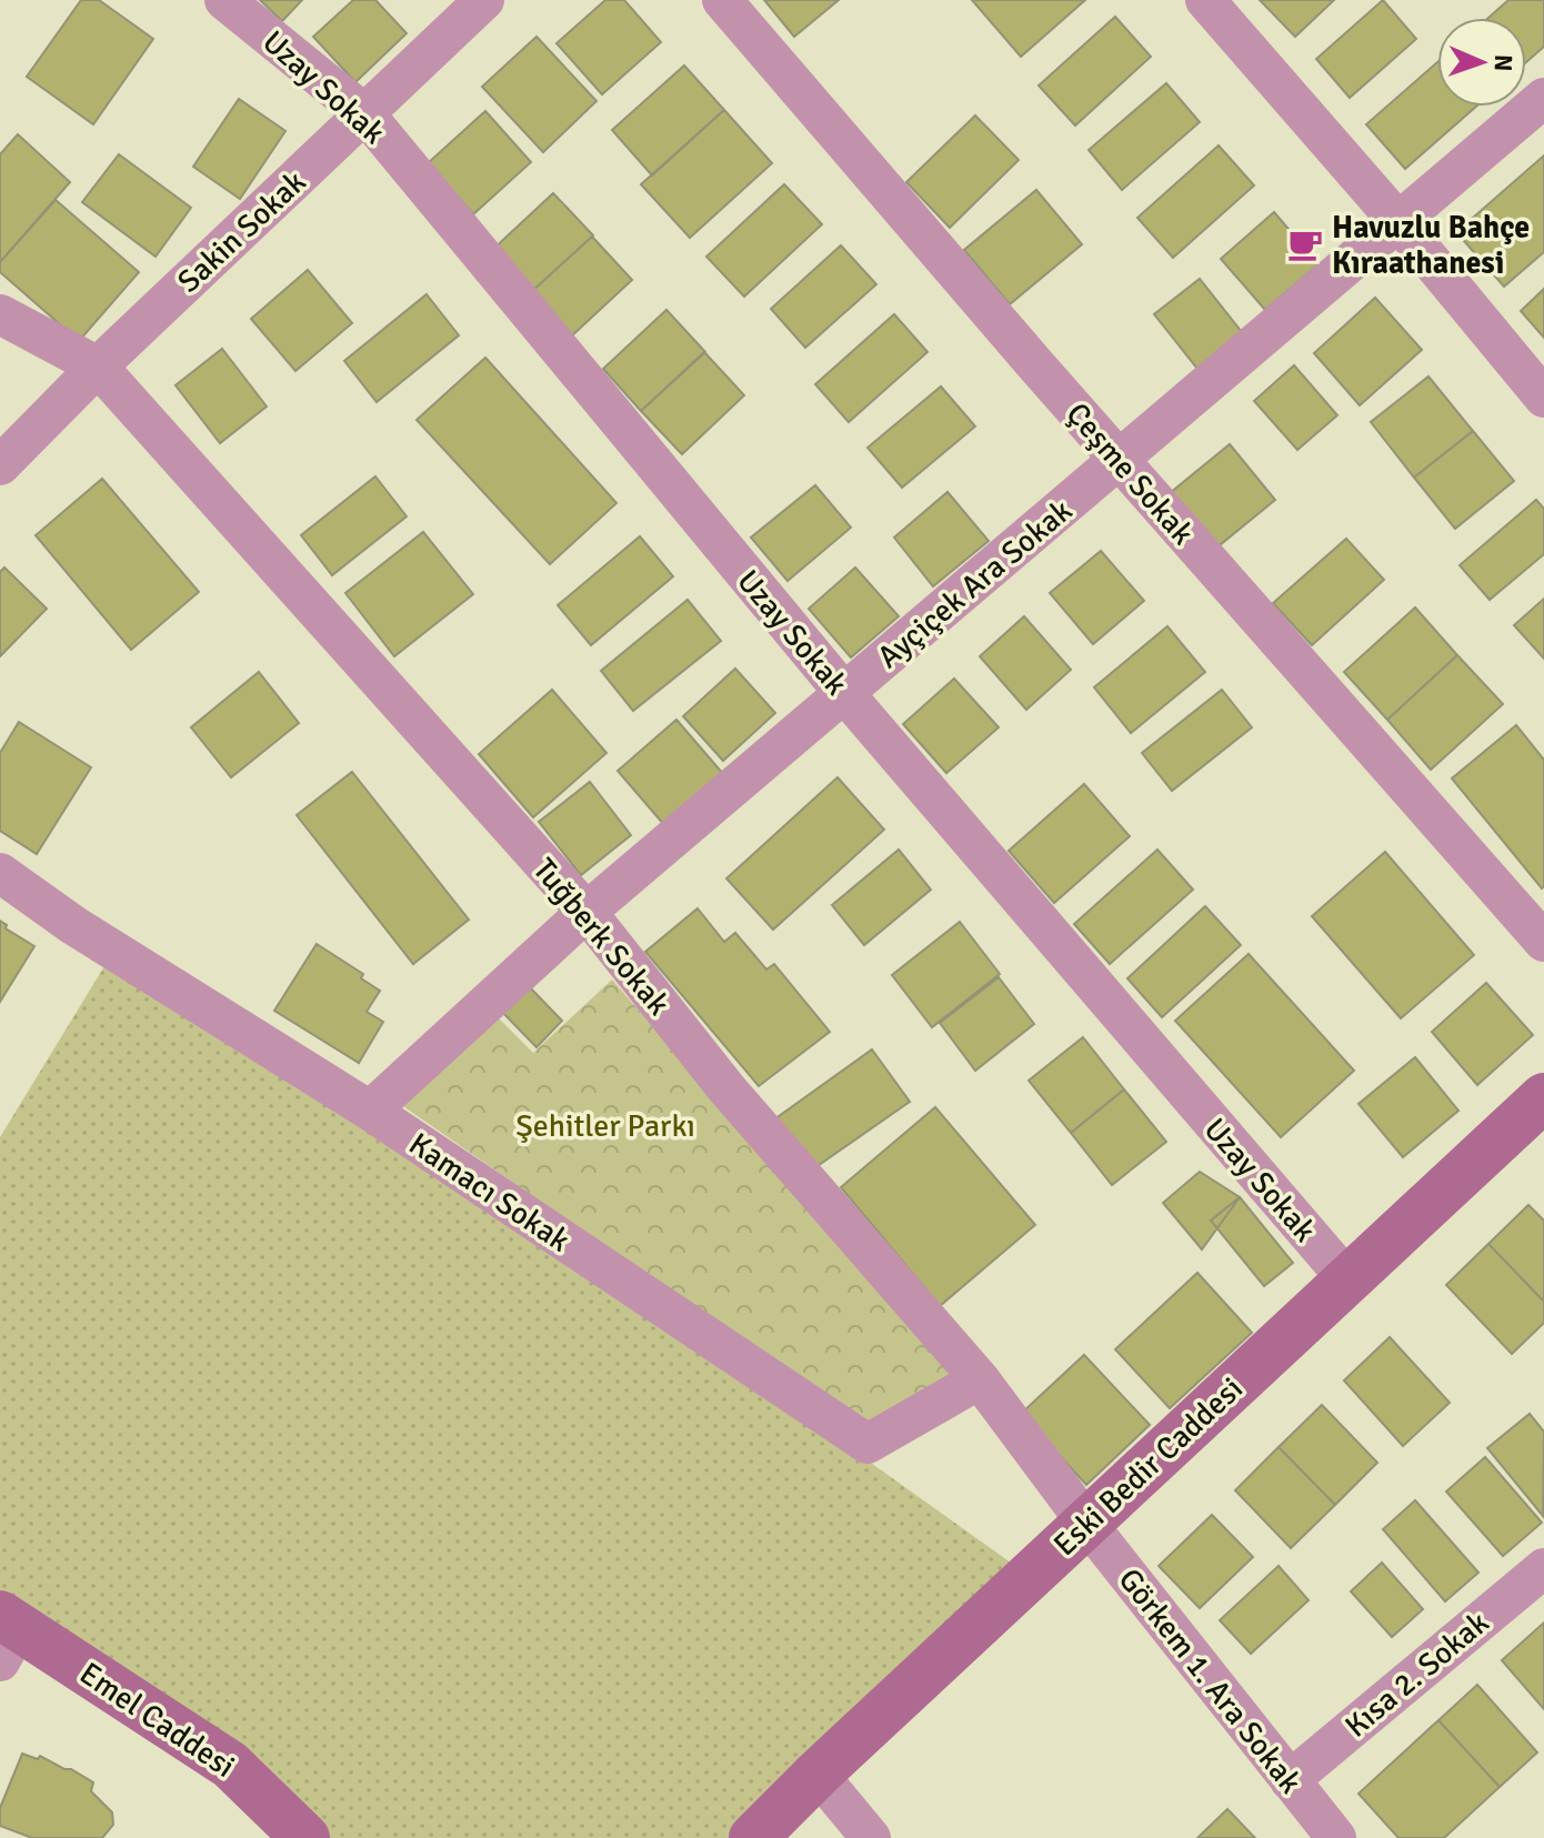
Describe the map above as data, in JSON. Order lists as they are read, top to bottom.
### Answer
{
  "streets": {
    "main road": ["Eski Bedir Caddesi", "Emel Caddesi"],
    "street": [
      "Uzay Sokak",
      "Sakin Sokak",
      "Çeşme Sokak",
      "Ayçiçek Ara Sokak",
      "Tuğberk Sokak",
      "Kamacı Sokak",
      "Kısa 2. Sokak",
      "Görkem 1. Ara Sokak"
    ]
  },
  "crossings": [
    ["Uzay Sokak", "Sakin Sokak"],
    ["Uzay Sokak", "Ayçiçek Ara Sokak"],
    ["Uzay Sokak", "Eski Bedir Caddesi"],
    ["Sakin Sokak", "Tuğberk Sokak"],
    ["Çeşme Sokak", "Ayçiçek Ara Sokak"],
    ["Ayçiçek Ara Sokak", "Tuğberk Sokak"],
    ["Ayçiçek Ara Sokak", "Kamacı Sokak"],
    ["Tuğberk Sokak", "Kamacı Sokak"],
    ["Tuğberk Sokak", "Eski Bedir Caddesi"],
    ["Tuğberk Sokak", "Görkem 1. Ara Sokak"],
    ["Eski Bedir Caddesi", "Görkem 1. Ara Sokak"],
    ["Kısa 2. Sokak", "Görkem 1. Ara Sokak"]
  ],
  "parks": ["Şehitler Parkı"],
  "places": {
    "cafe": ["Havuzlu Bahçe Kıraathanesi"]
  },
  "north": "right"
}
